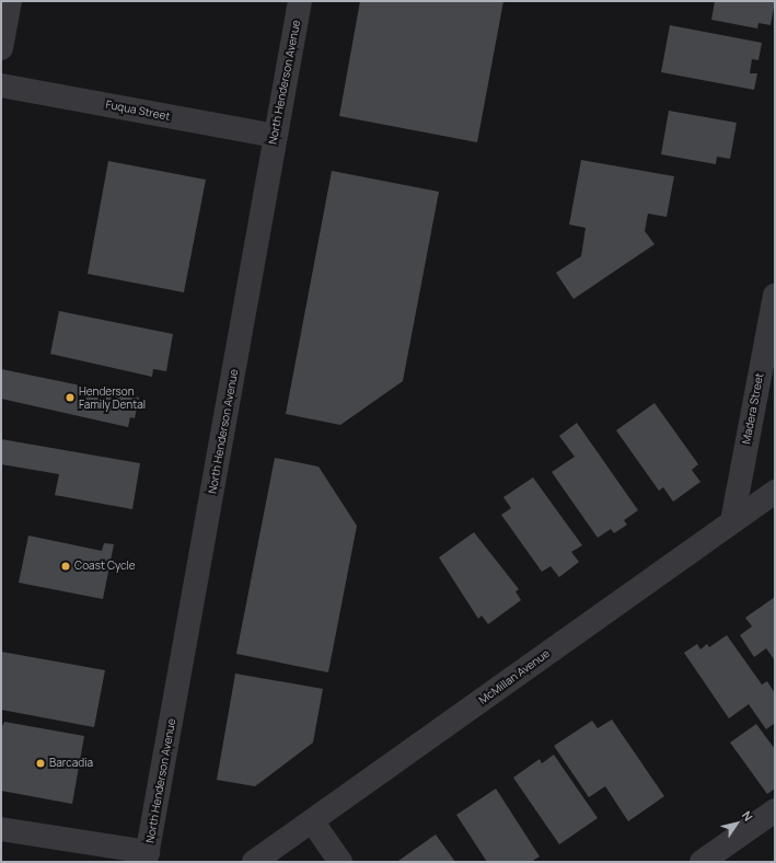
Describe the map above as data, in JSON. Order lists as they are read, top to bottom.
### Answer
{
  "streets": {
    "street": [
      "North Henderson Avenue",
      "Fuqua Street",
      "Madera Street",
      "McMillan Avenue"
    ]
  },
  "crossings": [
    ["North Henderson Avenue", "Fuqua Street"],
    ["Madera Street", "McMillan Avenue"]
  ],
  "places": ["Henderson Family Dental", "Coast Cycle", "Barcadia"],
  "north": "top right"
}
